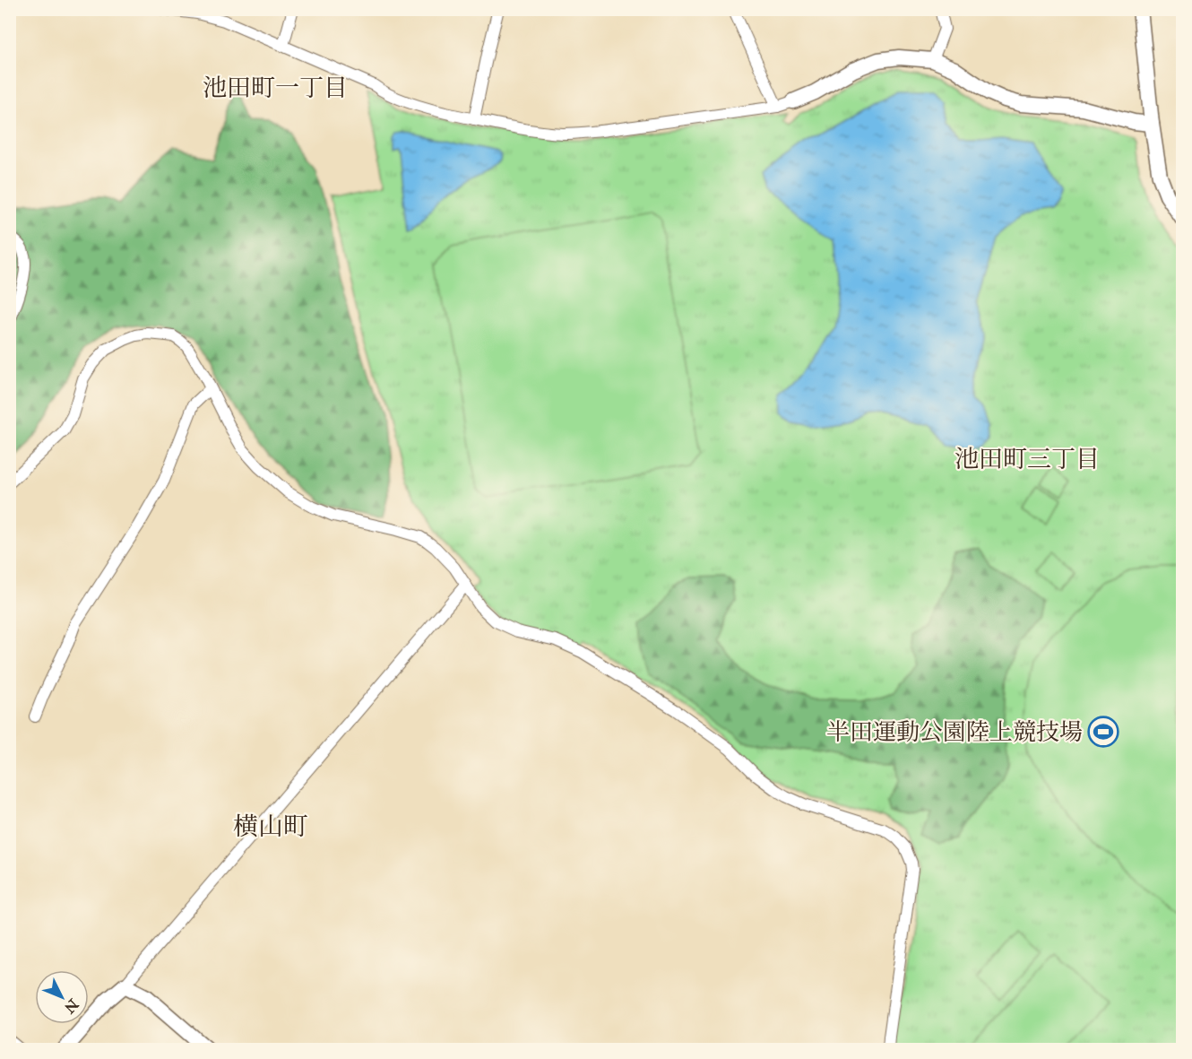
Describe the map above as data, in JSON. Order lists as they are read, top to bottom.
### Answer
{
  "districts": ["池田町一丁目", "池田町三丁目", "横山町"],
  "places": {
    "sports": ["半田運動公園陸上競技場"]
  },
  "north": "bottom right"
}
